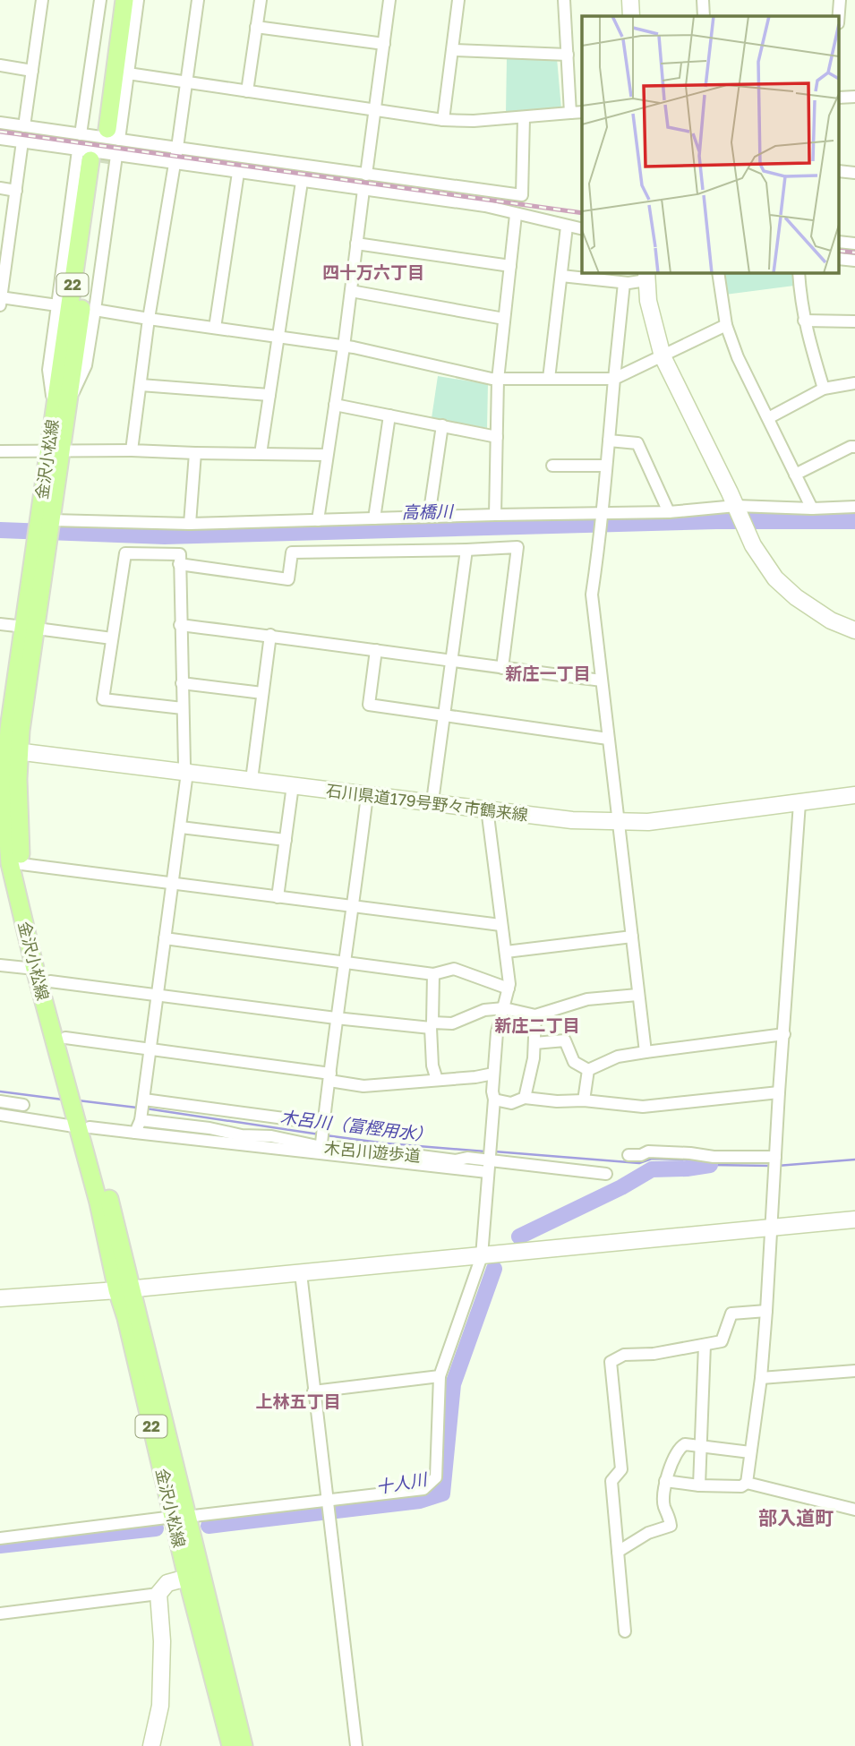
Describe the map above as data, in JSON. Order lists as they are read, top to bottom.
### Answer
{
  "streets": {
    "main road": ["22", "金沢小松線"],
    "street": ["石川県道179号野々市鶴来線", "木呂川遊歩道"]
  },
  "crossings": [
    ["金沢小松線", "石川県道179号野々市鶴来線"]
  ],
  "districts": [
    "四十万六丁目",
    "新庄一丁目",
    "新庄二丁目",
    "上林五丁目",
    "部入道町"
  ],
  "water": ["高橋川", "木呂川（富樫用水）", "十人川"]
}
